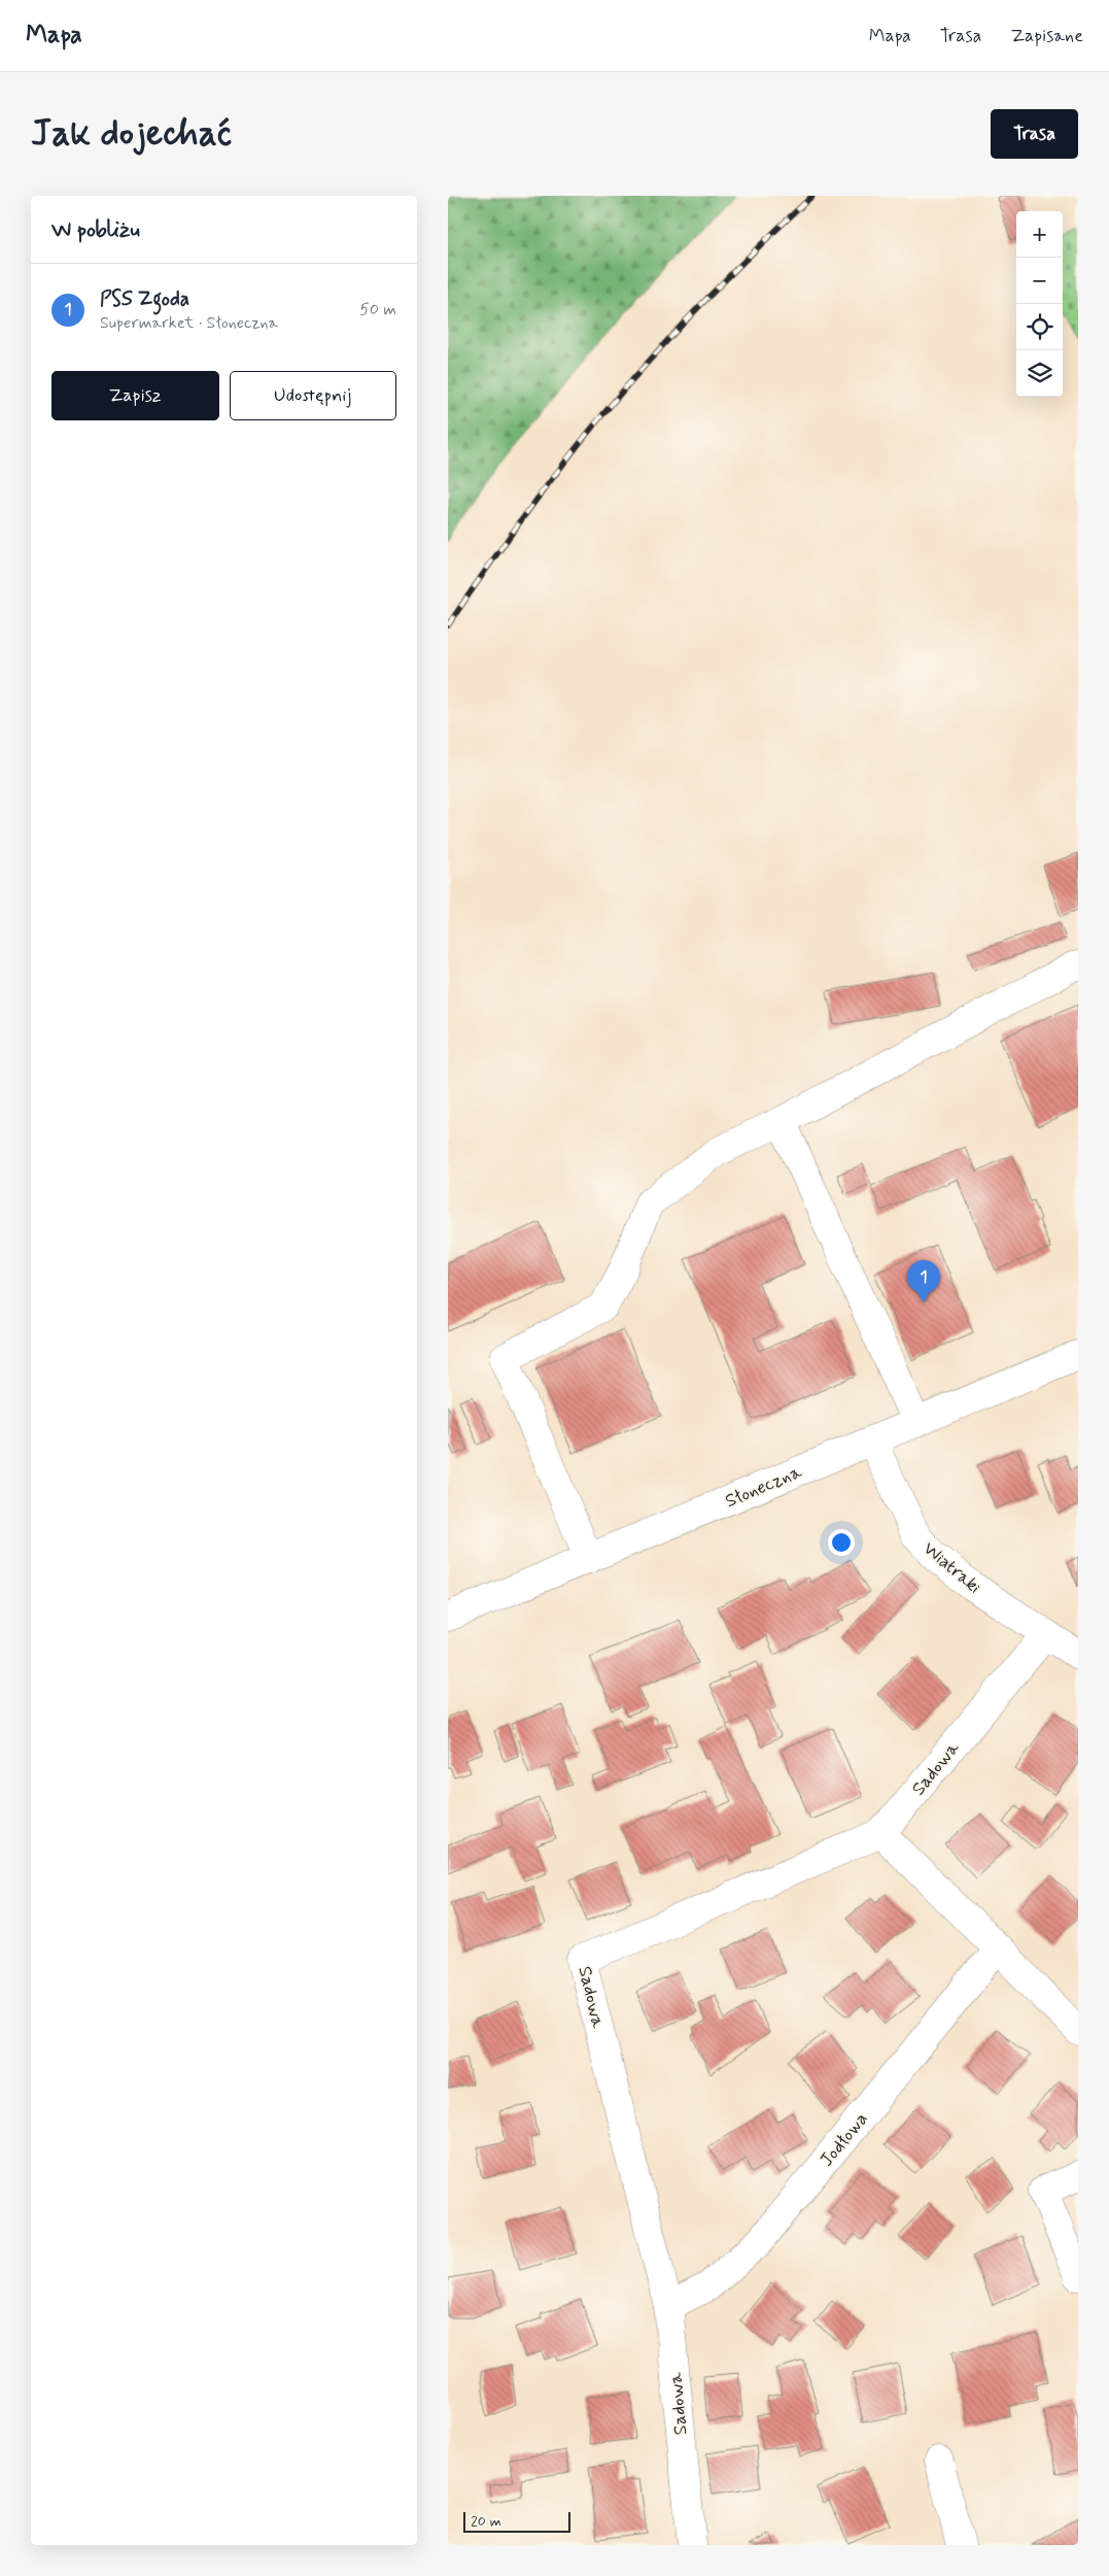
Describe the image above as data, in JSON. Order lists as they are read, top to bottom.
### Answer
{
  "streets": {
    "street": [
      "Słoneczna",
      "Wiatraki",
      "Sadowa",
      "Jodłowa"
    ]
  },
  "crossings": [
    ["Słoneczna", "Wiatraki"],
    ["Wiatraki", "Sadowa"],
    ["Sadowa", "Jodłowa"]
  ],
  "scale_bar": "20 m",
  "page": {
    "header": "Mapa",
    "nav": ["Mapa", "Trasa", "Zapisane"],
    "buttons": [
      "Trasa",
      ["Zapisz", "Udostępnij"]
    ],
    "title": "Jak dojechać",
    "heading": "W pobliżu",
    "map_buttons": ["+", "−"],
    "list": [
      {
        "mark": "1",
        "name": "PSS Zgoda",
        "note": "Supermarket · Słoneczna",
        "value": "50 m"
      }
    ],
    "pins": "1",
    "scale": "20 m"
  }
}
